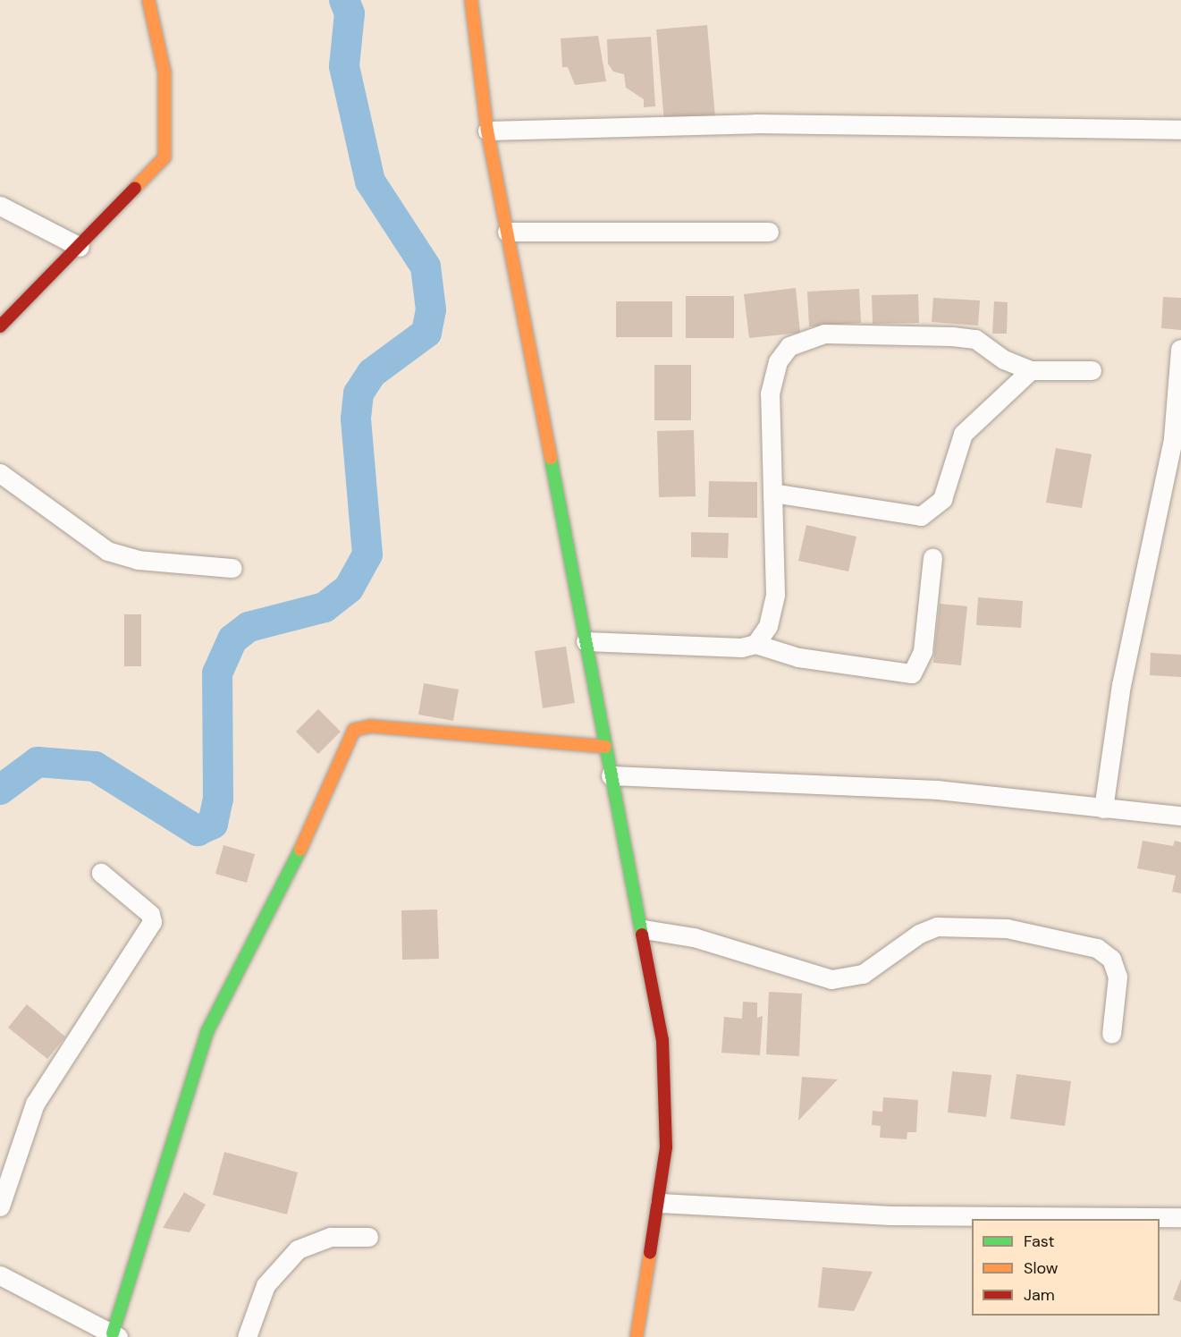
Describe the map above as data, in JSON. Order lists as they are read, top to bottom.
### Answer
{
  "legend": ["Fast", "Slow", "Jam"]
}
